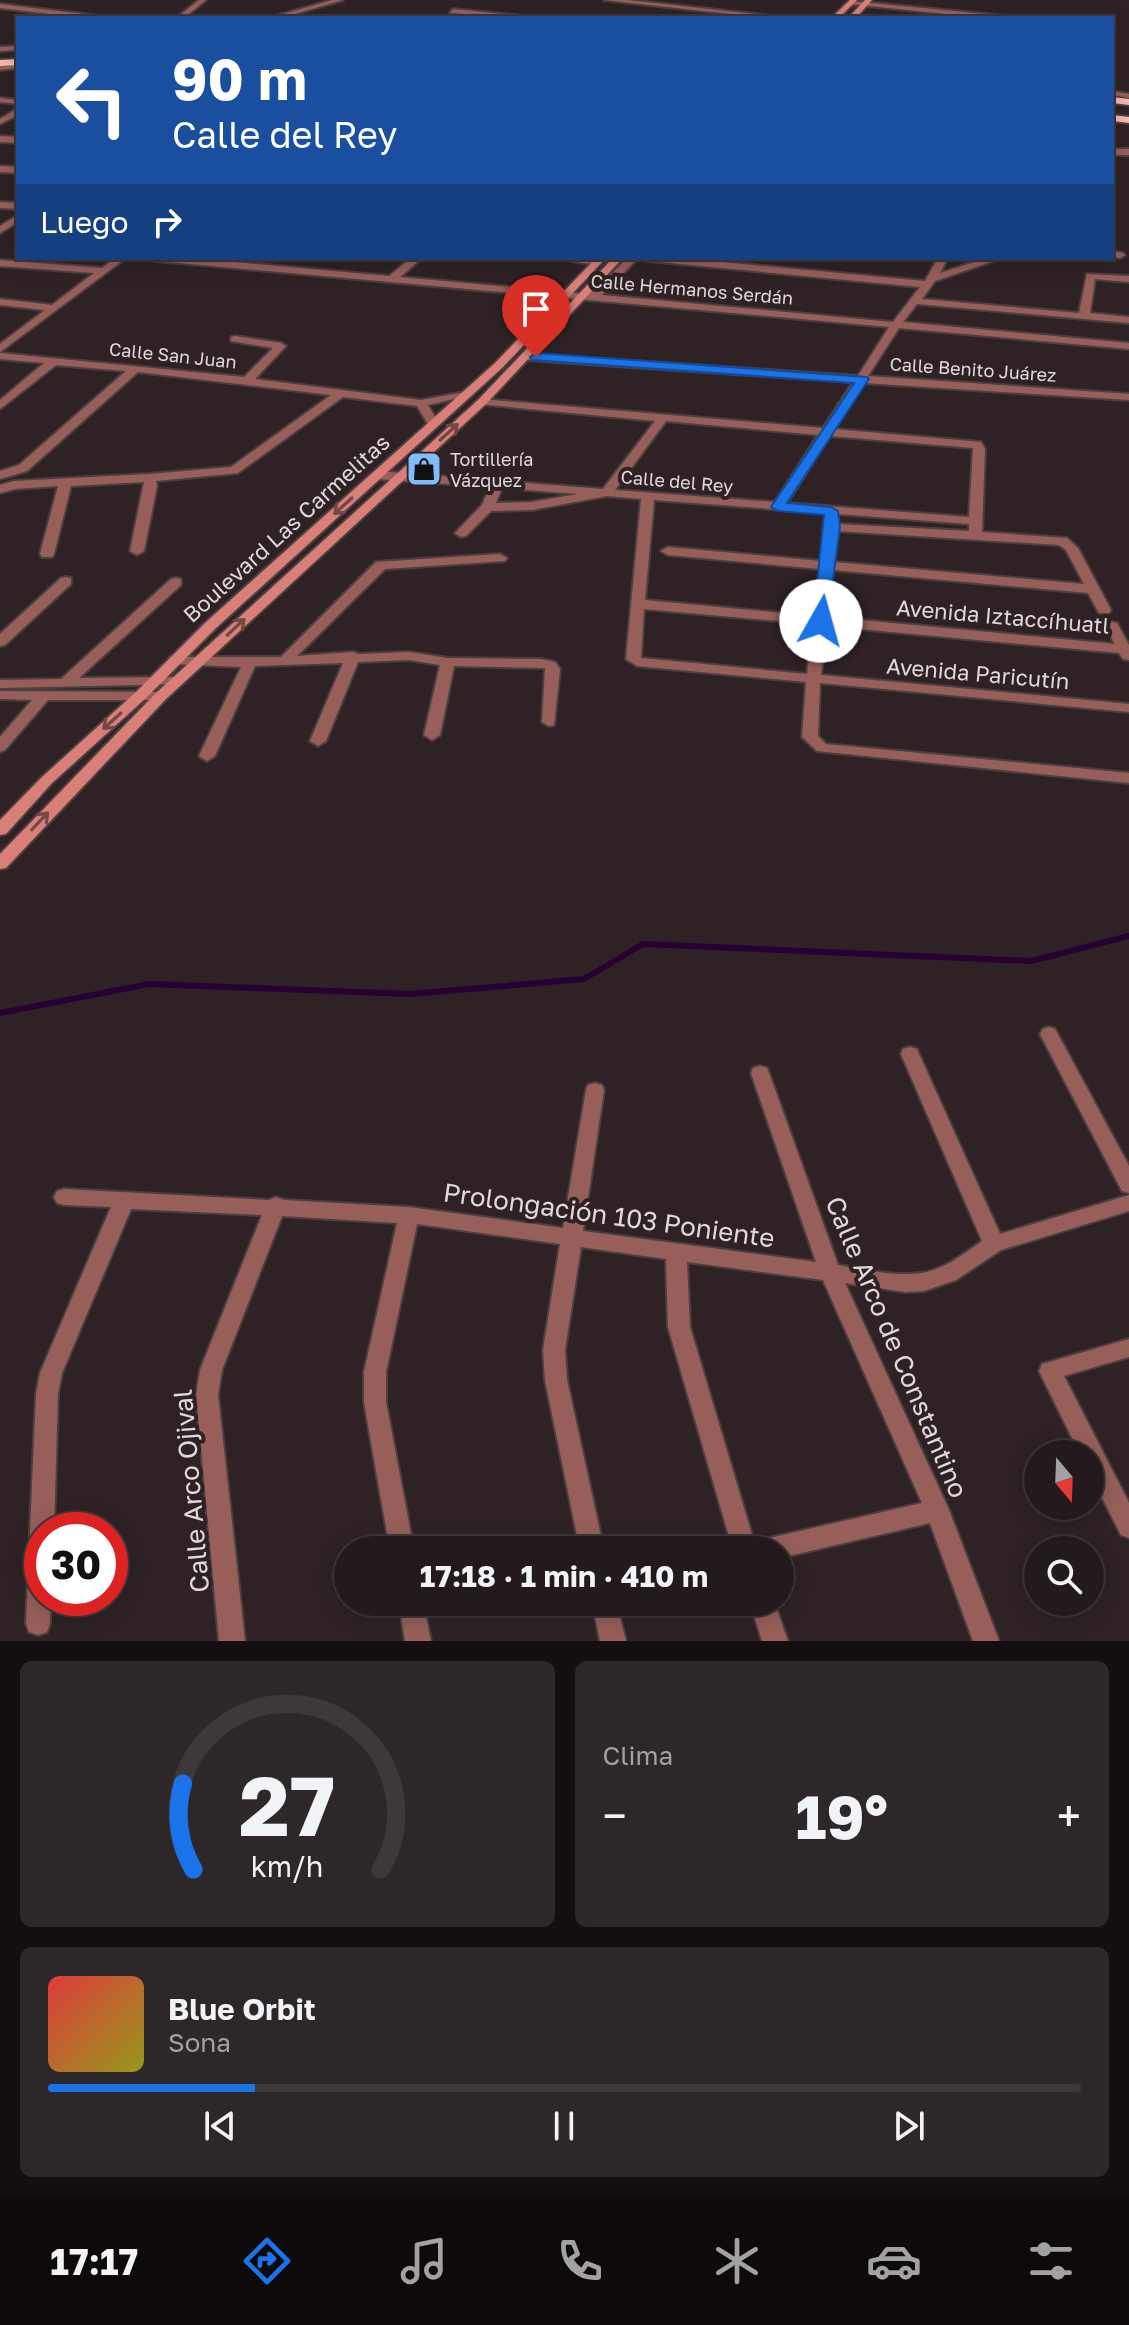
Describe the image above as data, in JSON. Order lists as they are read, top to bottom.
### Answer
{
  "streets": {
    "main road": ["Boulevard Las Carmelitas"],
    "street": [
      "Calle Hermanos Serdán",
      "Calle San Juan",
      "Calle Benito Juárez",
      "Calle del Rey",
      "Avenida Iztaccíhuatl",
      "Avenida Paricutín",
      "Prolongación 103 Poniente",
      "Calle Arco de Constantino",
      "Calle Arco Ojival"
    ]
  },
  "crossings": [
    ["Calle Hermanos Serdán", "Boulevard Las Carmelitas"],
    ["Calle San Juan", "Boulevard Las Carmelitas"],
    ["Calle Benito Juárez", "Boulevard Las Carmelitas"],
    ["Calle del Rey", "Boulevard Las Carmelitas"],
    ["Avenida Iztaccíhuatl", "Avenida Paricutín"],
    ["Prolongación 103 Poniente", "Calle Arco de Constantino"],
    ["Prolongación 103 Poniente", "Calle Arco Ojival"]
  ],
  "places": {
    "shop": ["Tortillería Vázquez"]
  },
  "north": "bottom",
  "page": {
    "turn": ["90 m", "Calle del Rey"],
    "then": "Luego",
    "limit": "30",
    "trip": "17:18 · 1 min · 410 m",
    "tile": "Clima",
    "heat": ["−", "19°", "+"],
    "song": ["Blue Orbit", "Sona"],
    "tabs": "17:17",
    "gauge": ["27", "km/h"]
  }
}
